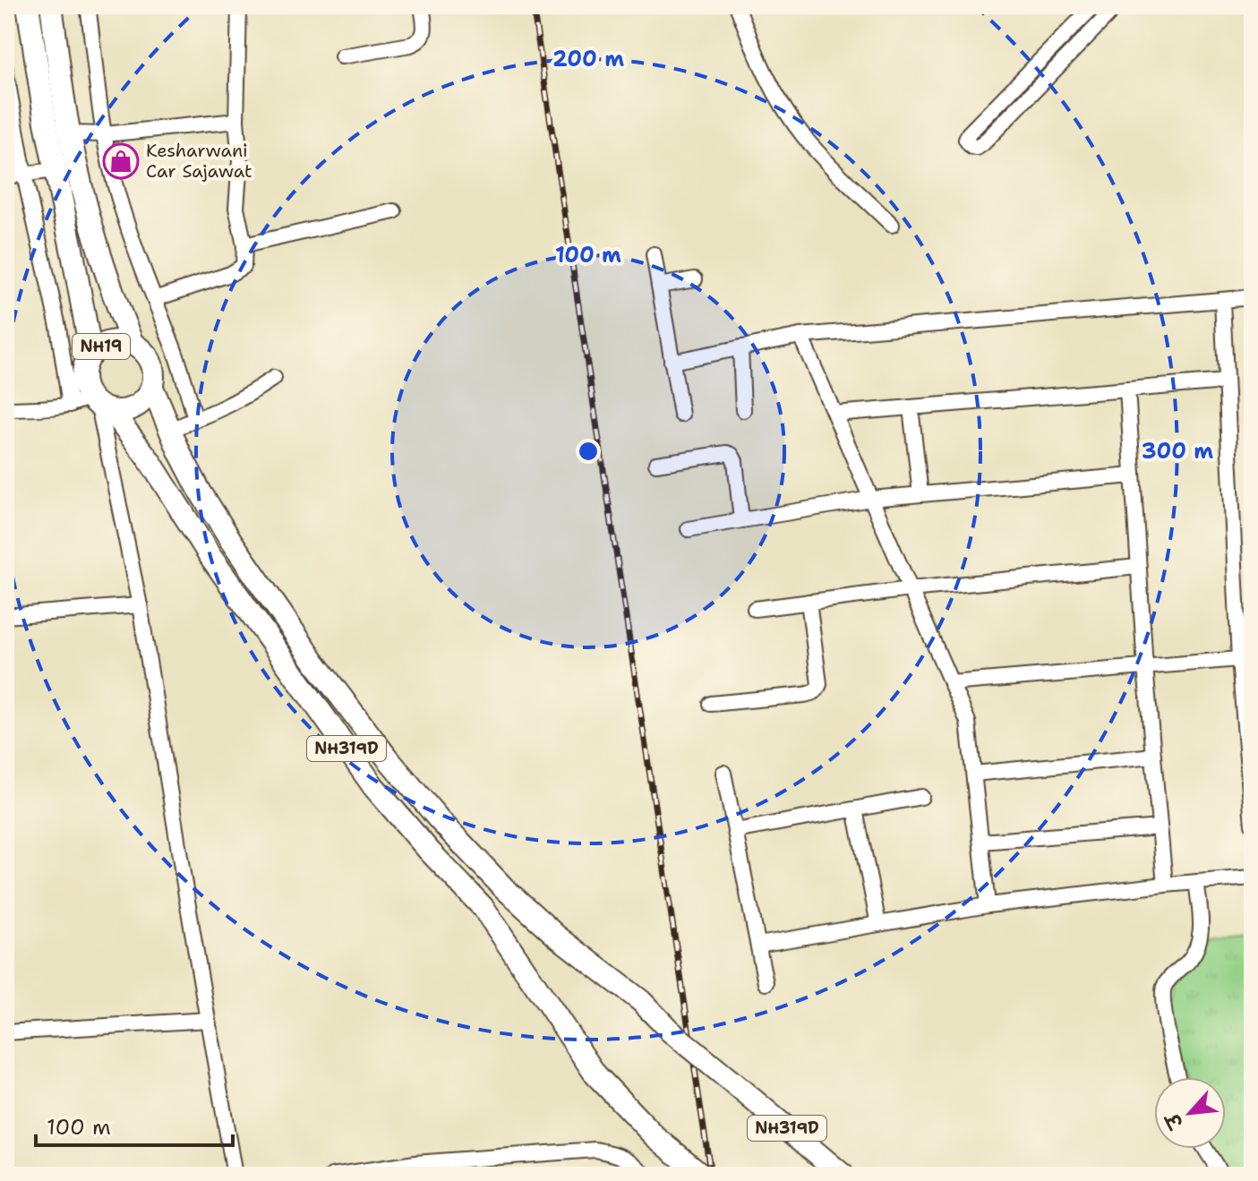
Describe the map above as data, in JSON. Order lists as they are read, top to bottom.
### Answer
{
  "streets": {
    "highway": ["NH19", "NH319D"]
  },
  "crossings": [
    ["NH19", "NH319D"]
  ],
  "places": {
    "shop": ["Kesharwani Car Sajawat"]
  },
  "scale_bar": "100 m",
  "north": "bottom left",
  "rings": ["200 m", "100 m", "300 m"]
}
